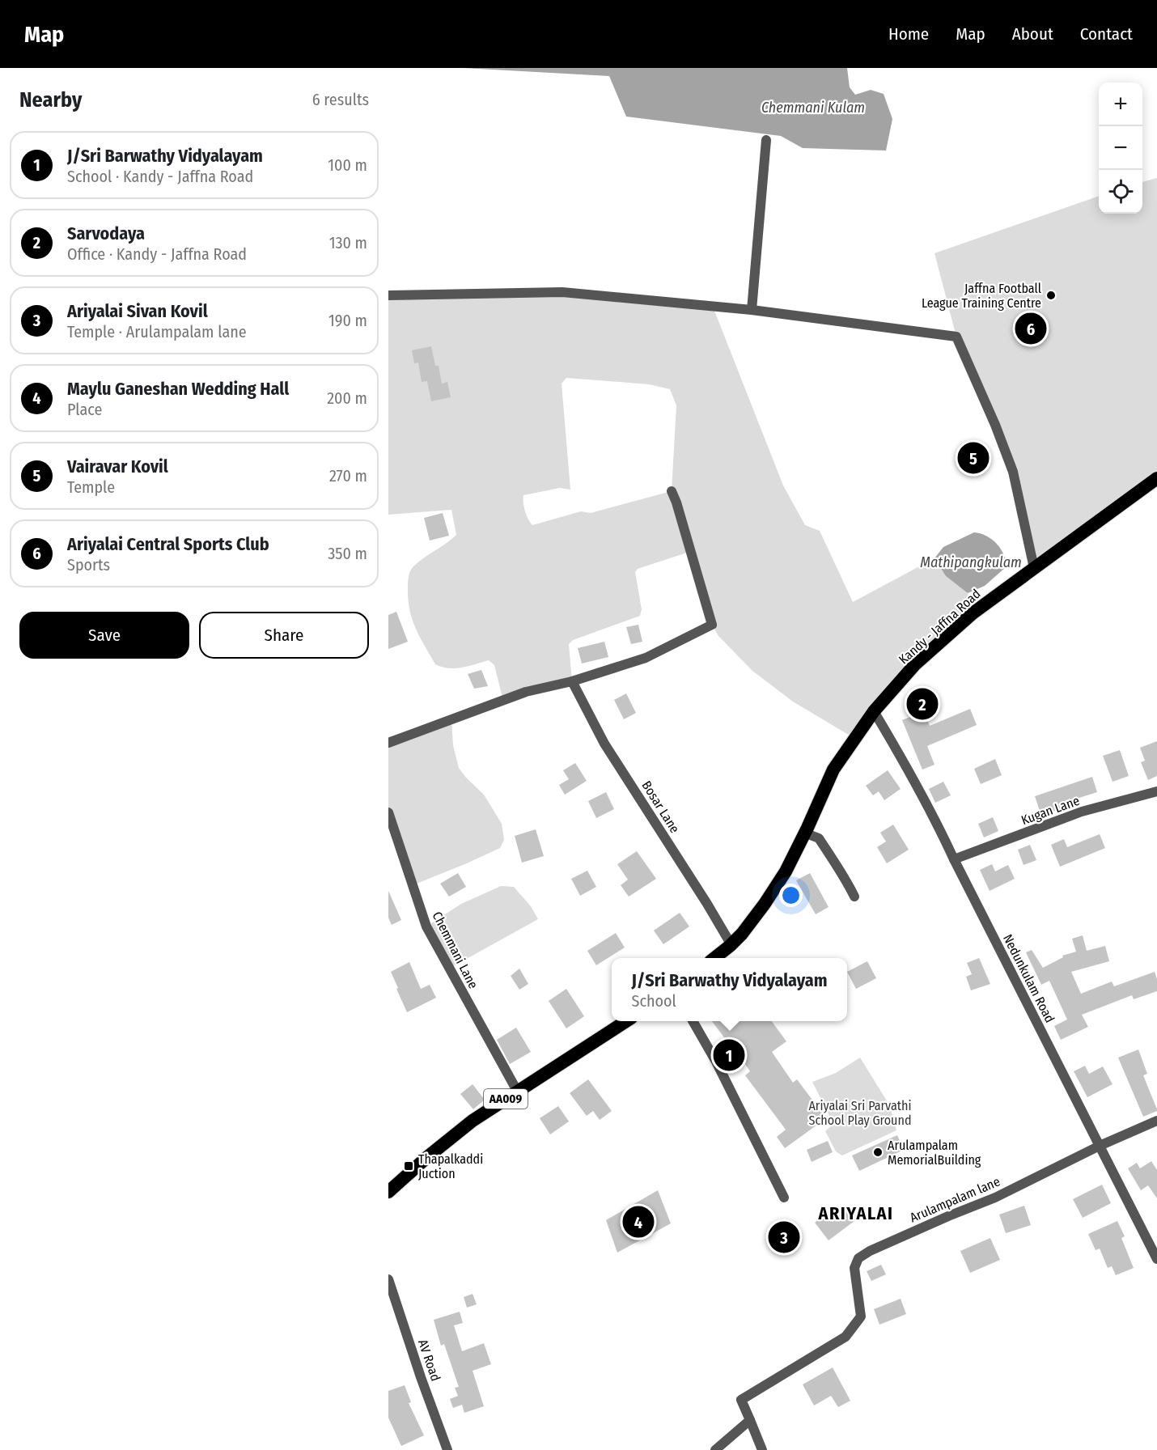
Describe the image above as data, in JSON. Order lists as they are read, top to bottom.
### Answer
{
  "streets": {
    "highway": ["Kandy - Jaffna Road", "AA009"],
    "street": [
      "Bosar Lane",
      "Kugan Lane",
      "Chemmani Lane",
      "Nedunkulam Road",
      "Arulampalam lane",
      "AV Road"
    ]
  },
  "crossings": [
    ["Kandy - Jaffna Road", "Bosar Lane"],
    ["Kandy - Jaffna Road", "Nedunkulam Road"],
    ["Kugan Lane", "Nedunkulam Road"],
    ["Chemmani Lane", "AA009"],
    ["Nedunkulam Road", "Arulampalam lane"]
  ],
  "districts": ["ARIYALAI"],
  "water": ["Chemmani Kulam", "Mathipangkulam"],
  "parks": ["Ariyalai Sri Parvathi School Play Ground"],
  "places": {
    "other": ["Jaffna Football League Training Centre", "Arulampalam MemorialBuilding"],
    "transit": ["Thapalkaddi Juction"]
  },
  "page": {
    "header": "Map",
    "nav": [
      "Home",
      "Map",
      "About",
      "Contact"
    ],
    "heading": ["Nearby", "6 results"],
    "map_buttons": ["+", "−"],
    "list": [
      {
        "mark": "1",
        "name": "J/Sri Barwathy Vidyalayam",
        "note": "School · Kandy - Jaffna Road",
        "value": "100 m"
      },
      {
        "mark": "2",
        "name": "Sarvodaya",
        "note": "Office · Kandy - Jaffna Road",
        "value": "130 m"
      },
      {
        "mark": "3",
        "name": "Ariyalai Sivan Kovil",
        "note": "Temple · Arulampalam lane",
        "value": "190 m"
      },
      {
        "mark": "4",
        "name": "Maylu Ganeshan Wedding Hall",
        "note": "Place",
        "value": "200 m"
      },
      {
        "mark": "5",
        "name": "Vairavar Kovil",
        "note": "Temple",
        "value": "270 m"
      },
      {
        "mark": "6",
        "name": "Ariyalai Central Sports Club",
        "note": "Sports",
        "value": "350 m"
      }
    ],
    "pins": [
      "6",
      "5",
      "2",
      "1",
      "4",
      "3"
    ],
    "buttons": ["Save", "Share"],
    "popup": ["J/Sri Barwathy Vidyalayam", "School"]
  }
}
